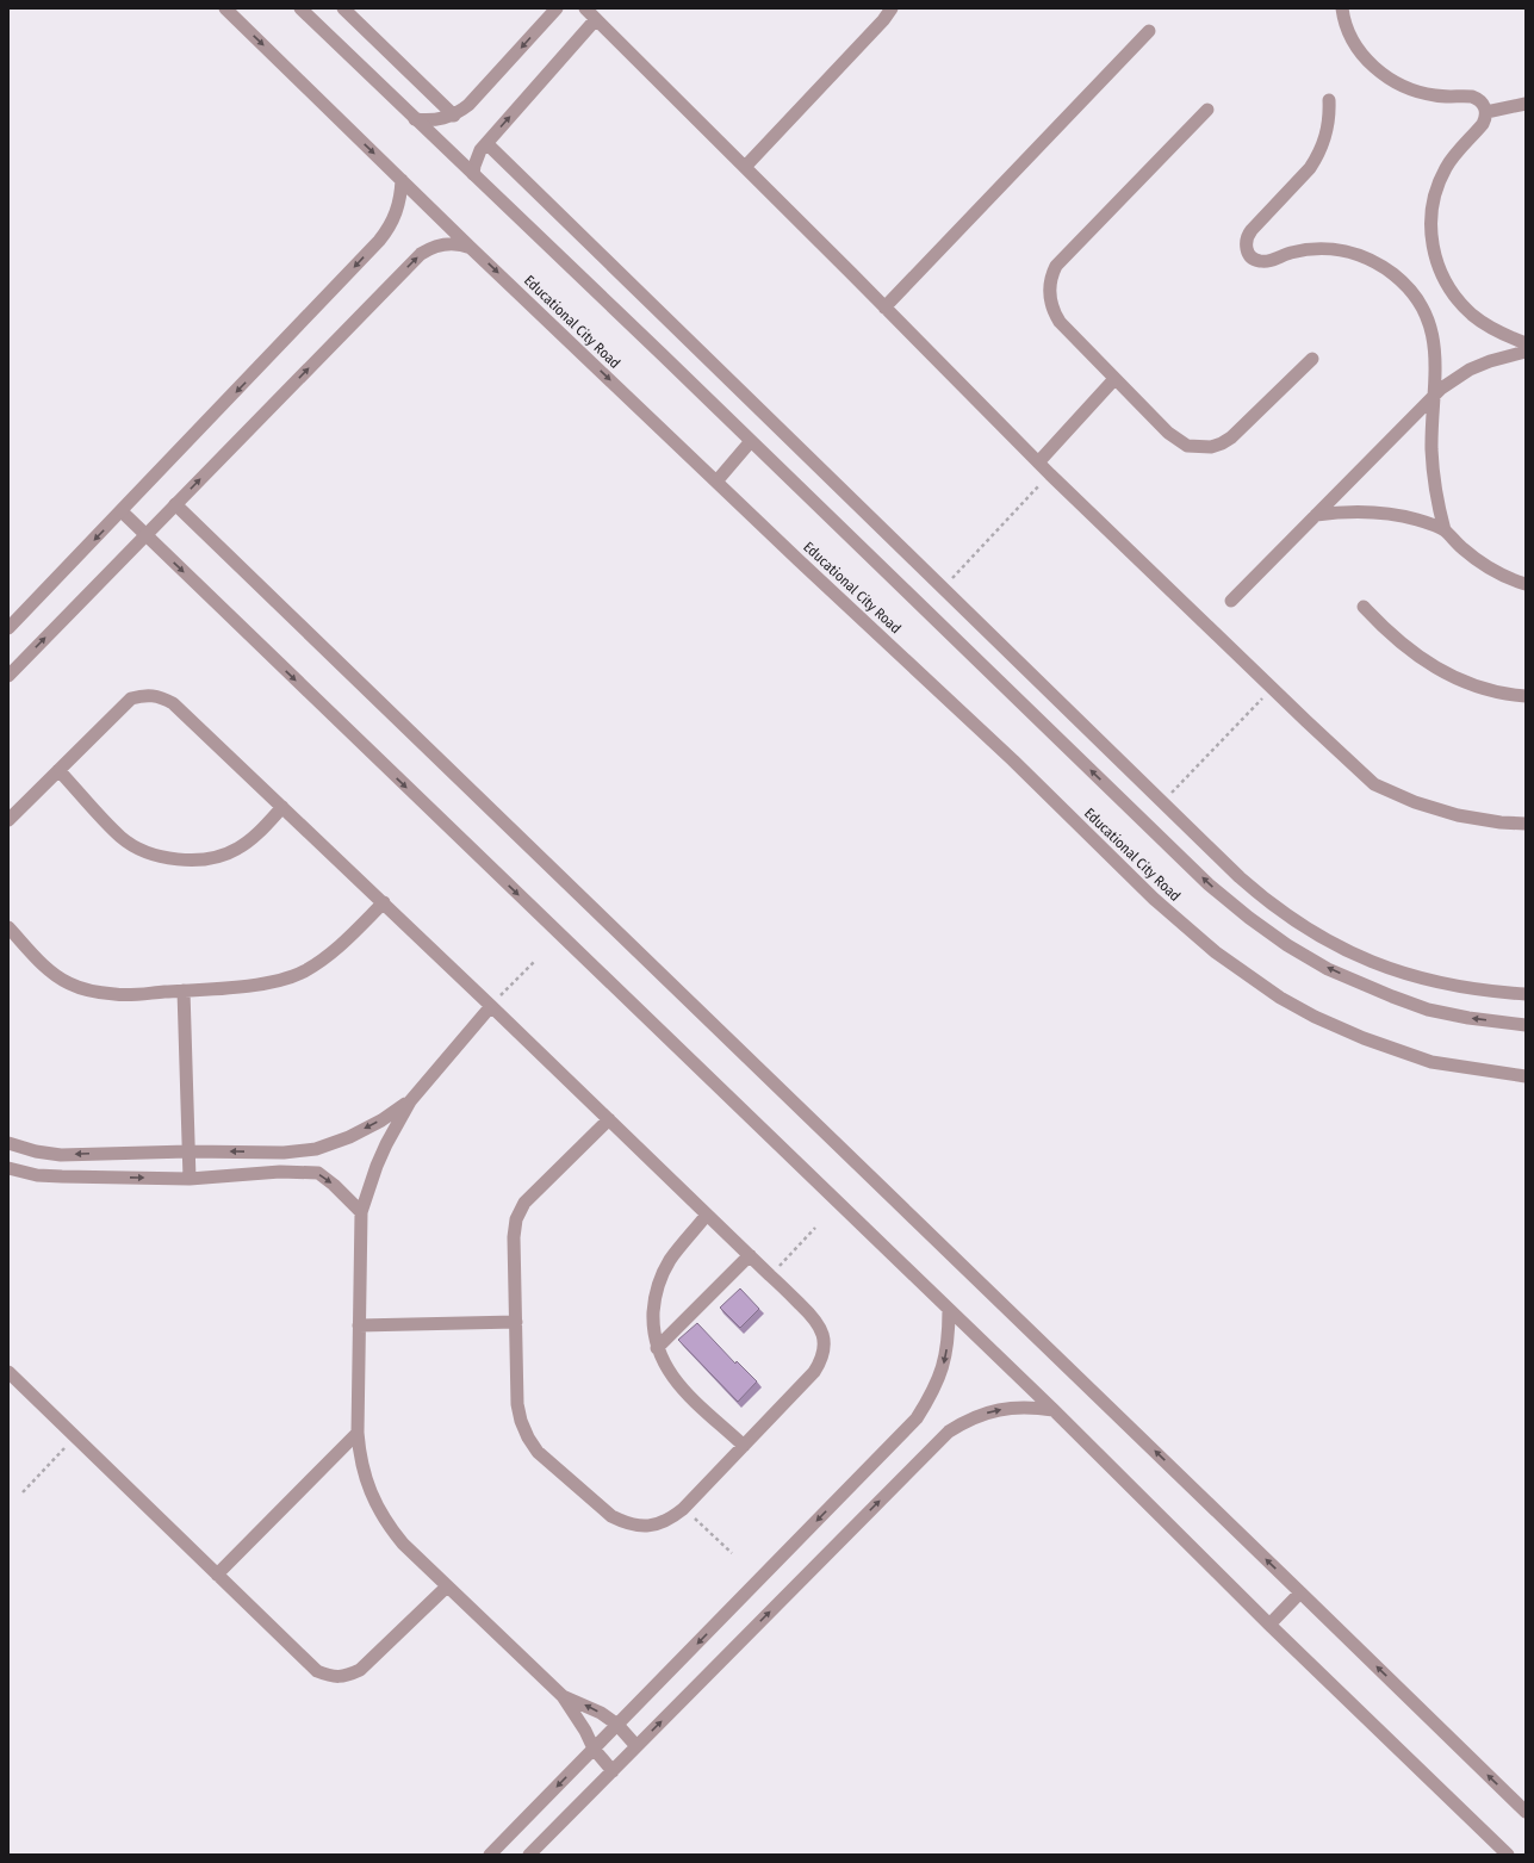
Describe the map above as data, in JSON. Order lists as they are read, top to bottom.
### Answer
{
  "streets": {
    "street": ["Educational City Road"]
  }
}
